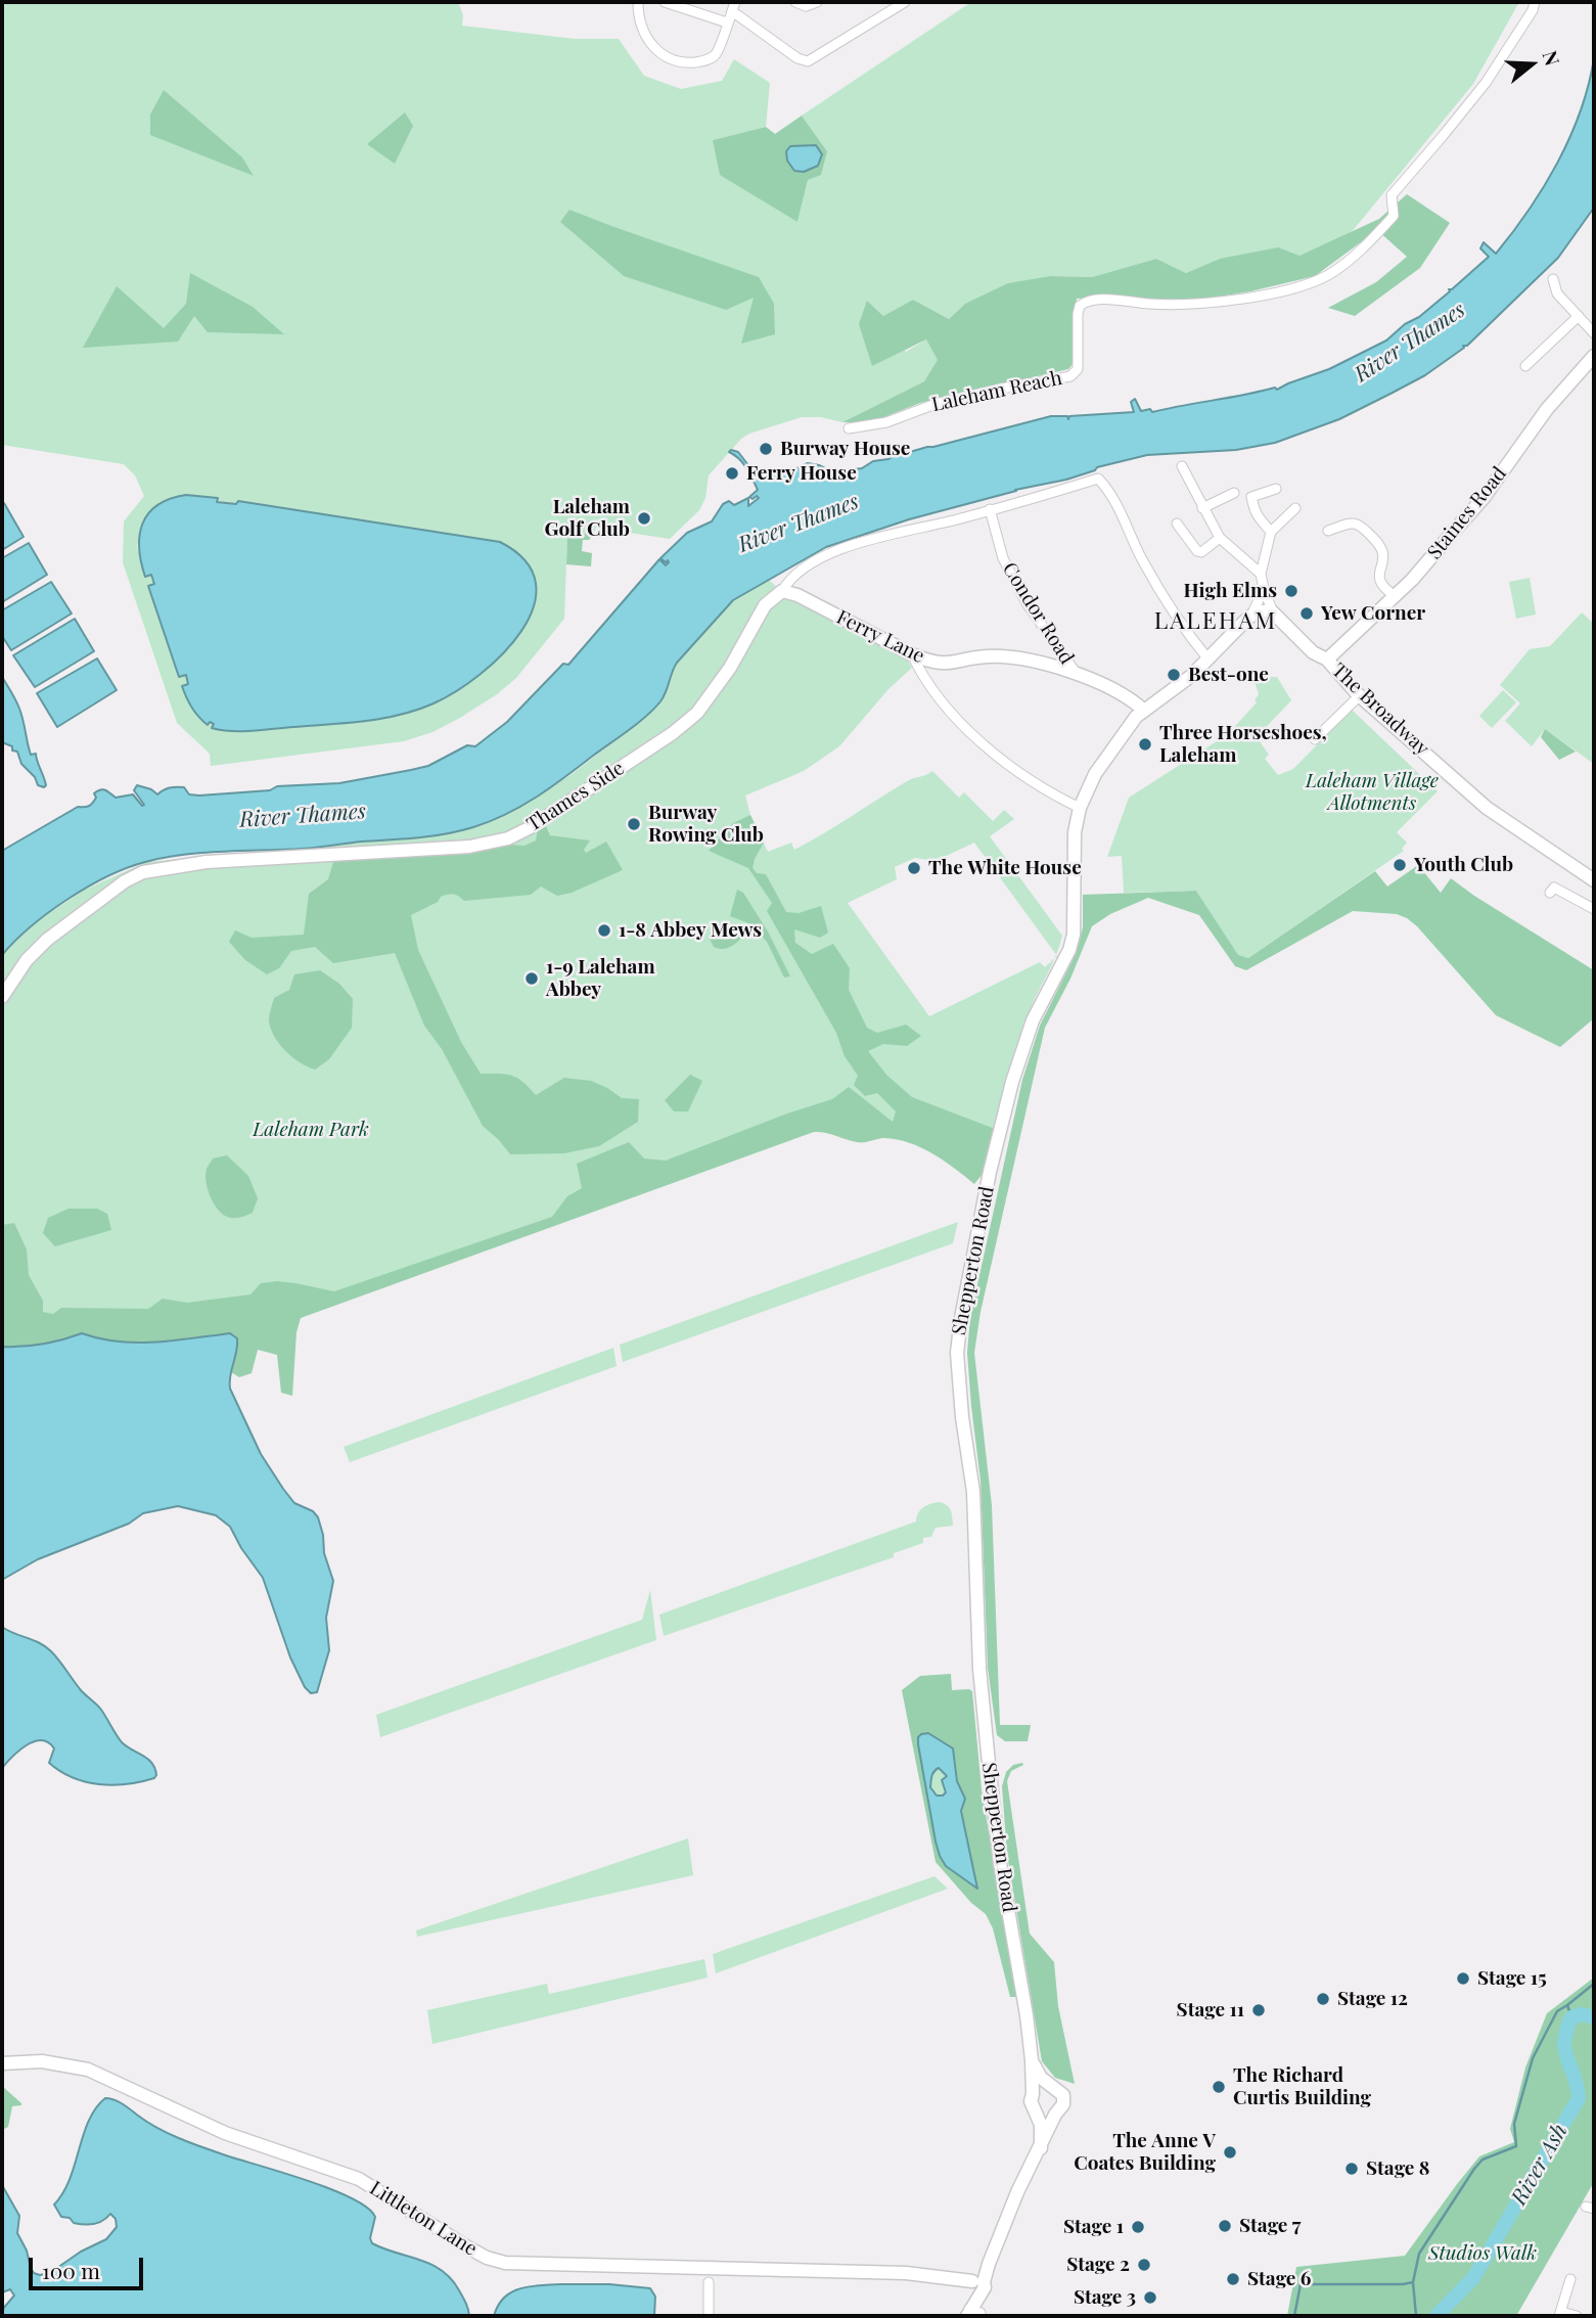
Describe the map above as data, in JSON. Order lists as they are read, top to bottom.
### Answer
{
  "streets": {
    "main road": [
      "Staines Road",
      "Ferry Lane",
      "The Broadway",
      "Thames Side",
      "Shepperton Road",
      "Littleton Lane"
    ],
    "street": ["Laleham Reach", "Condor Road"]
  },
  "crossings": [
    ["Staines Road", "The Broadway"],
    ["Condor Road", "Ferry Lane"],
    ["Condor Road", "Thames Side"],
    ["Ferry Lane", "Thames Side"],
    ["Ferry Lane", "Shepperton Road"],
    ["The Broadway", "Shepperton Road"],
    ["Thames Side", "Shepperton Road"],
    ["Shepperton Road", "Littleton Lane"]
  ],
  "districts": ["LALEHAM"],
  "water": ["River Thames", "River Ash"],
  "parks": ["Laleham Village Allotments", "Laleham Park", "Studios Walk"],
  "places": [
    "Burway House",
    "Ferry House",
    "Laleham Golf Club",
    "High Elms",
    "Yew Corner",
    "Best-one",
    "Three Horseshoes, Laleham",
    "Burway Rowing Club",
    "Youth Club",
    "The White House",
    "1-8 Abbey Mews",
    "1-9 Laleham Abbey",
    "Stage 15",
    "Stage 12",
    "Stage 11",
    "The Richard Curtis Building",
    "The Anne V Coates Building",
    "Stage 8",
    "Stage 7",
    "Stage 1",
    "Stage 2",
    "Stage 6",
    "Stage 3"
  ],
  "scale_bar": "100 m",
  "north": "right"
}
